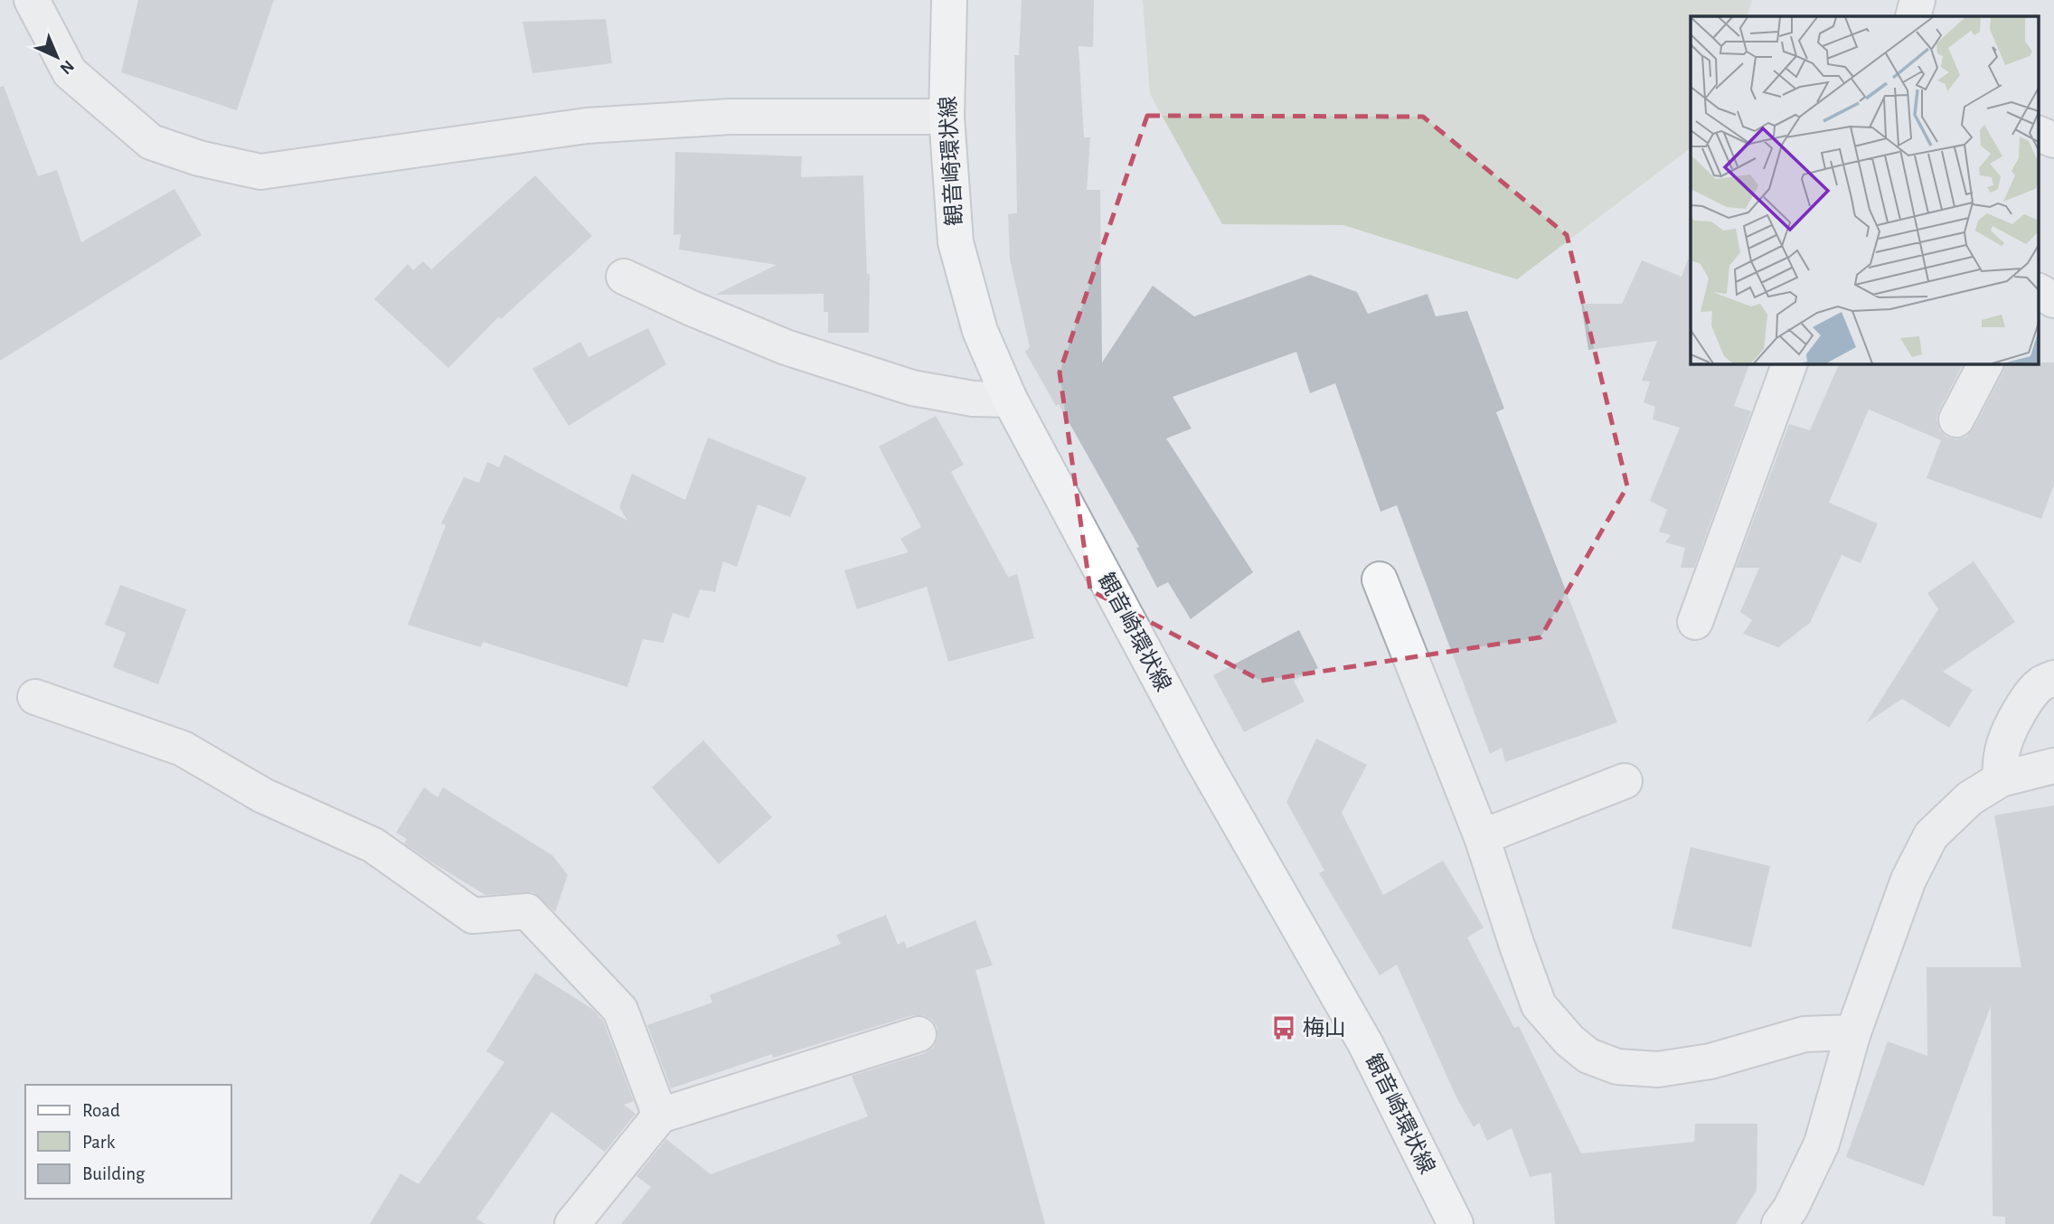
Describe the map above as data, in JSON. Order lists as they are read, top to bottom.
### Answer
{
  "streets": {
    "main road": ["観音崎環状線"]
  },
  "places": {
    "bus stop": ["梅山"]
  },
  "legend": ["Road", "Park", "Building"],
  "north": "bottom right"
}
